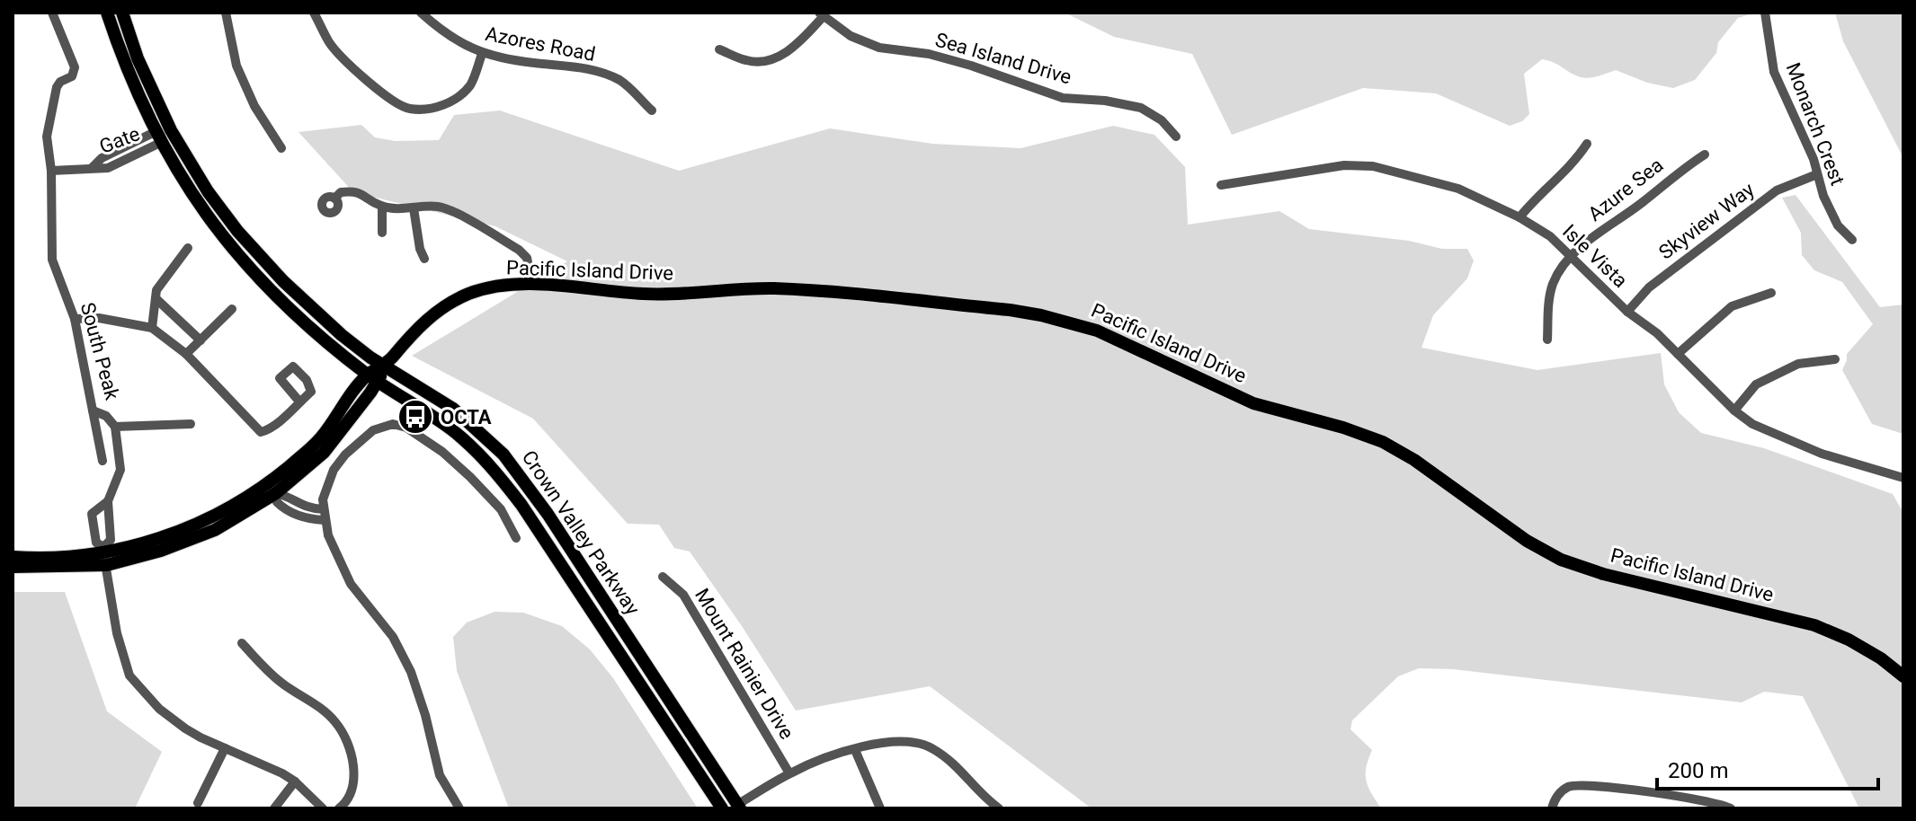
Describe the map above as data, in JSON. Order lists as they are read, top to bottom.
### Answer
{
  "streets": {
    "main road": ["Pacific Island Drive", "Crown Valley Parkway"],
    "street": [
      "Azores Road",
      "Sea Island Drive",
      "Monarch Crest",
      "Gate",
      "Azure Sea",
      "Skyview Way",
      "Isle Vista",
      "South Peak",
      "Mount Rainier Drive"
    ]
  },
  "crossings": [
    ["Monarch Crest", "Skyview Way"],
    ["Gate", "South Peak"],
    ["Gate", "Crown Valley Parkway"],
    ["Azure Sea", "Isle Vista"],
    ["Skyview Way", "Isle Vista"],
    ["Pacific Island Drive", "Crown Valley Parkway"]
  ],
  "places": {
    "bus stop": ["OCTA"]
  },
  "scale_bar": "200 m"
}
